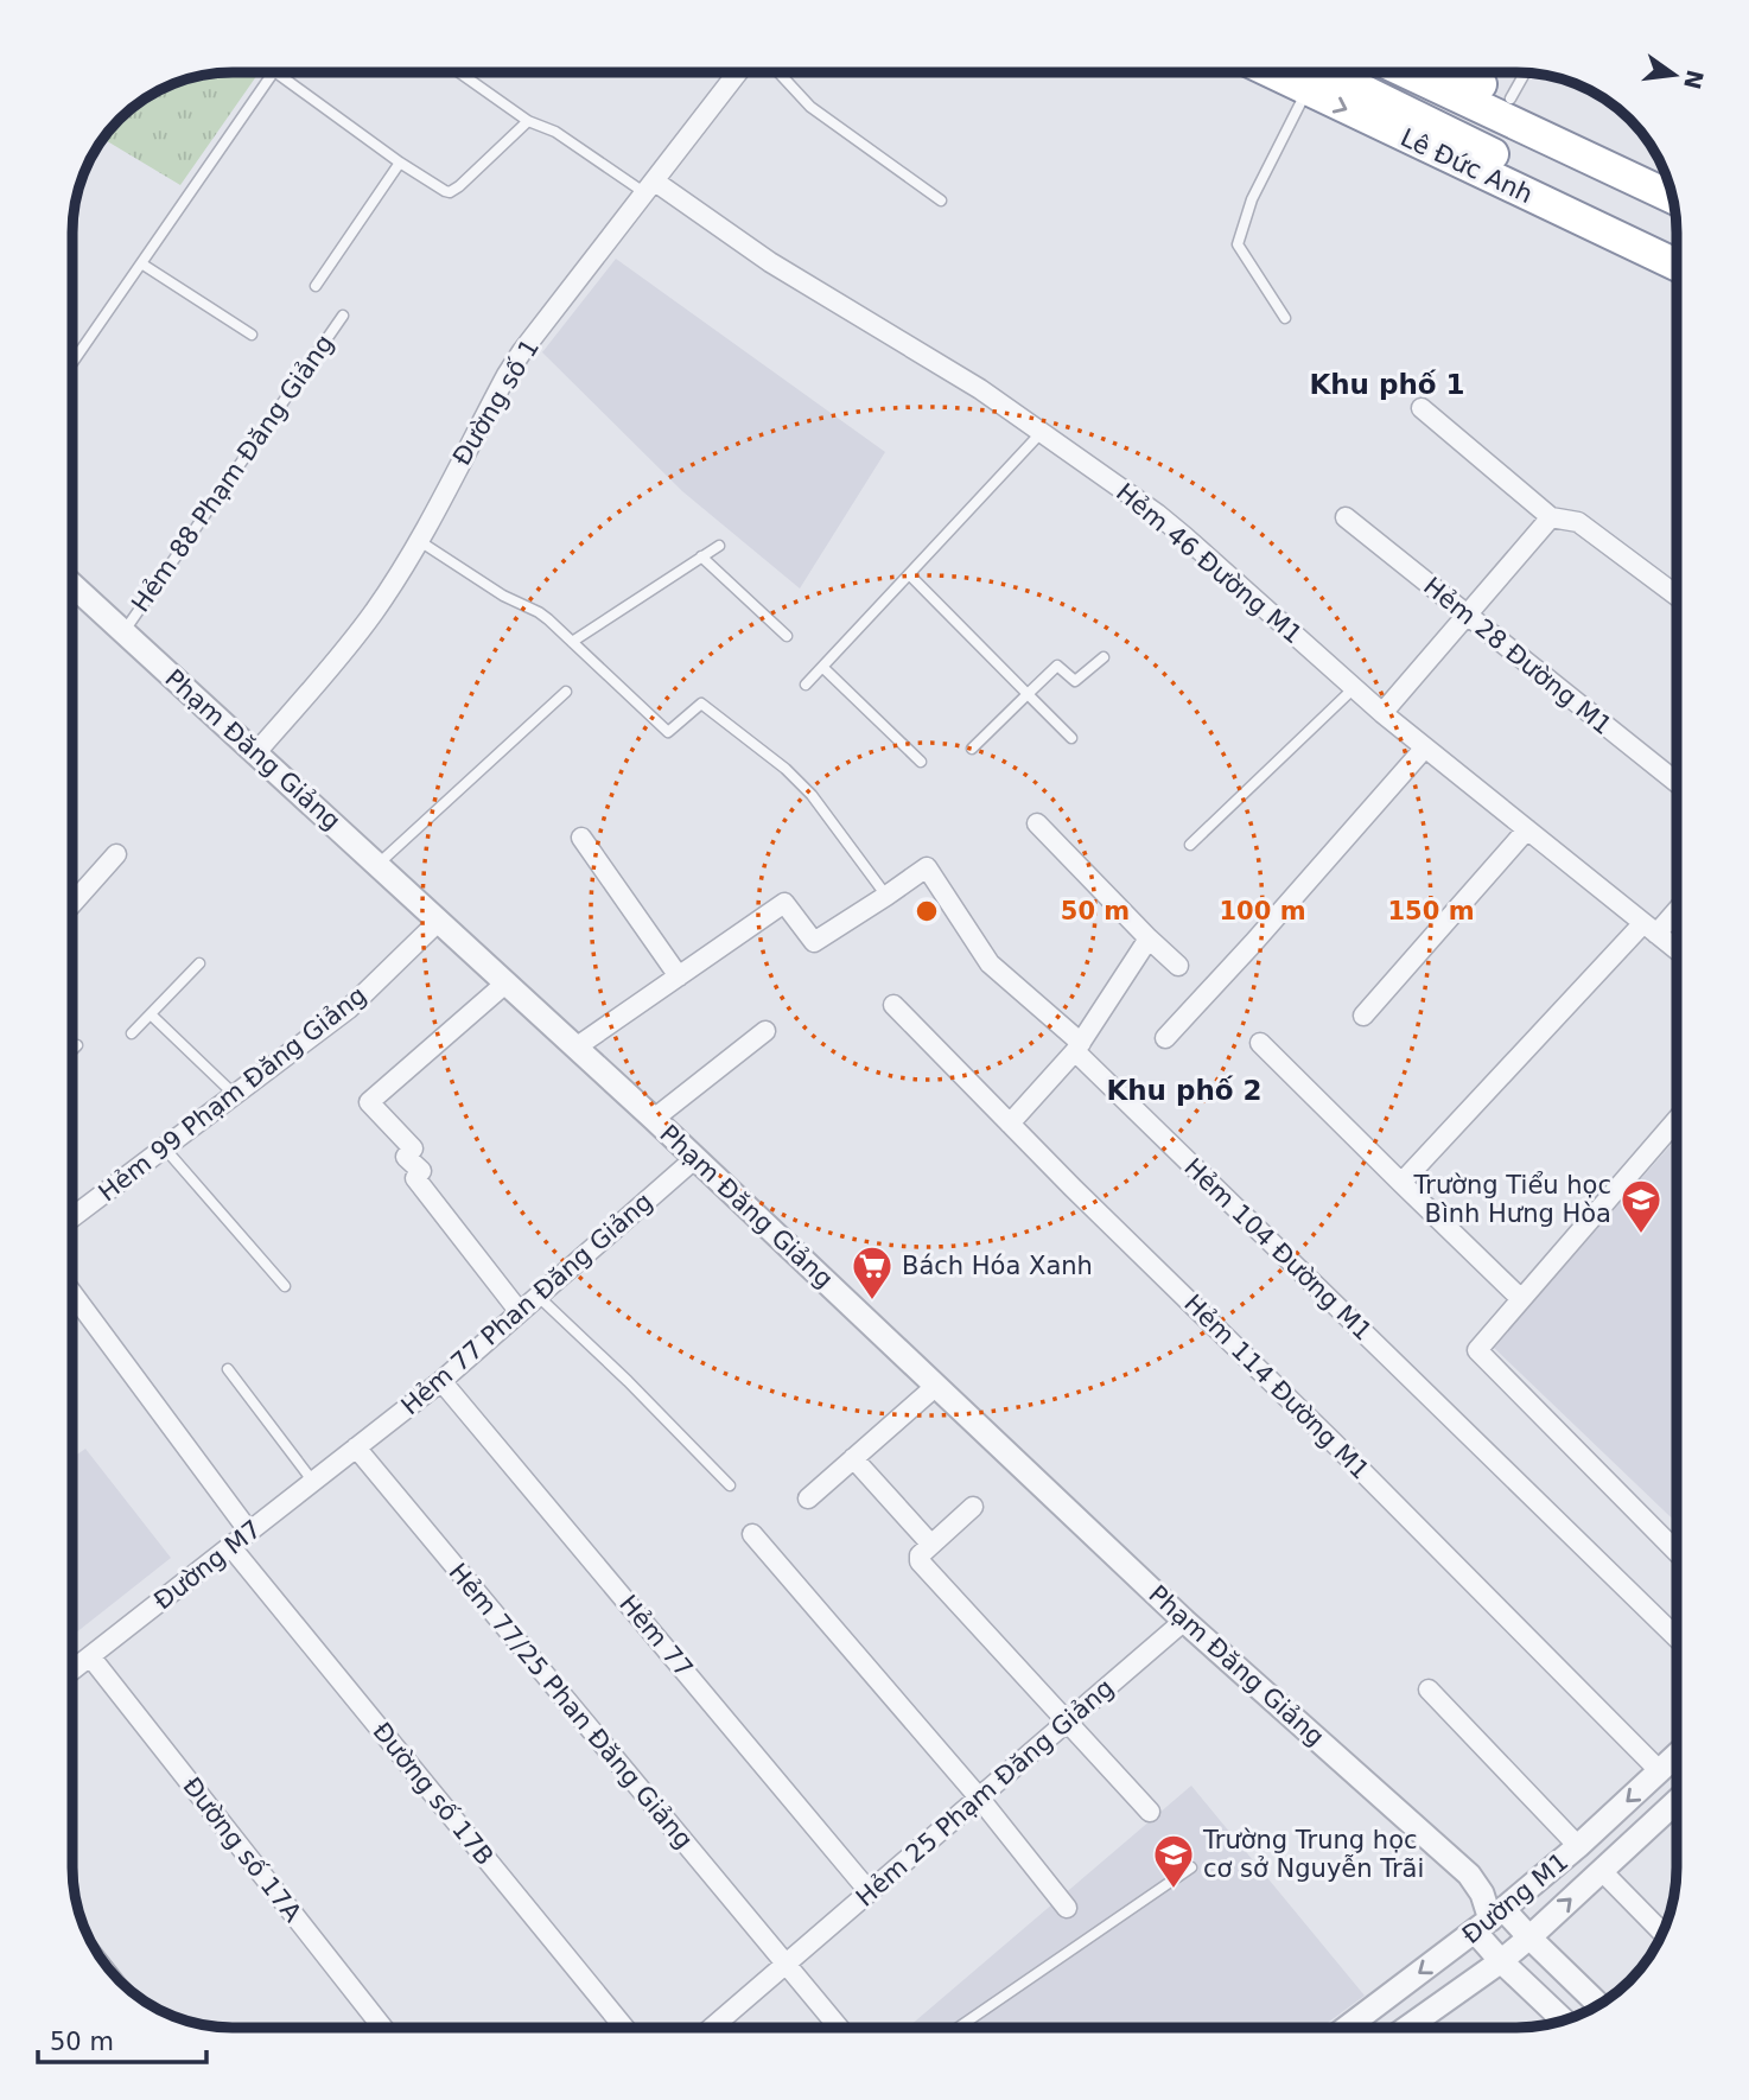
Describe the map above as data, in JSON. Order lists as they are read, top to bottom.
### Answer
{
  "streets": {
    "highway": ["Lê Đức Anh"],
    "street": [
      "Đường số 1",
      "Hẻm 46 Đường M1",
      "Hẻm 28 Đường M1",
      "Phạm Đăng Giảng",
      "Hẻm 99 Phạm Đăng Giảng",
      "Hẻm 104 Đường M1",
      "Hẻm 77 Phan Đăng Giảng",
      "Hẻm 114 Đường M1",
      "Đường M7",
      "Hẻm 77",
      "Hẻm 77/25 Phan Đăng Giảng",
      "Hẻm 25 Phạm Đăng Giảng",
      "Đường số 17B",
      "Đường số 17A",
      "Đường M1"
    ],
    "lane": ["Hẻm 88 Phạm Đăng Giảng"]
  },
  "crossings": [
    ["Đường số 1", "Hẻm 46 Đường M1"],
    ["Đường số 1", "Phạm Đăng Giảng"],
    ["Hẻm 88 Phạm Đăng Giảng", "Phạm Đăng Giảng"],
    ["Phạm Đăng Giảng", "Hẻm 99 Phạm Đăng Giảng"],
    ["Phạm Đăng Giảng", "Hẻm 77 Phan Đăng Giảng"],
    ["Phạm Đăng Giảng", "Hẻm 25 Phạm Đăng Giảng"],
    ["Phạm Đăng Giảng", "Đường M1"],
    ["Hẻm 77 Phan Đăng Giảng", "Đường M7"],
    ["Hẻm 77 Phan Đăng Giảng", "Hẻm 77"],
    ["Hẻm 77 Phan Đăng Giảng", "Hẻm 77/25 Phan Đăng Giảng"],
    ["Hẻm 114 Đường M1", "Đường M1"],
    ["Đường M7", "Hẻm 77/25 Phan Đăng Giảng"],
    ["Đường M7", "Đường số 17B"],
    ["Đường M7", "Đường số 17A"],
    ["Hẻm 77", "Hẻm 25 Phạm Đăng Giảng"],
    ["Hẻm 77/25 Phan Đăng Giảng", "Hẻm 25 Phạm Đăng Giảng"]
  ],
  "districts": ["Khu phố 1", "Khu phố 2"],
  "places": {
    "school or university": ["Trường Tiểu học Bình Hưng Hòa", "Trường Trung học cơ sở Nguyễn Trãi"],
    "supermarket": ["Bách Hóa Xanh"]
  },
  "scale_bar": "50 m",
  "north": "right",
  "rings": ["50 m", "100 m", "150 m"]
}
